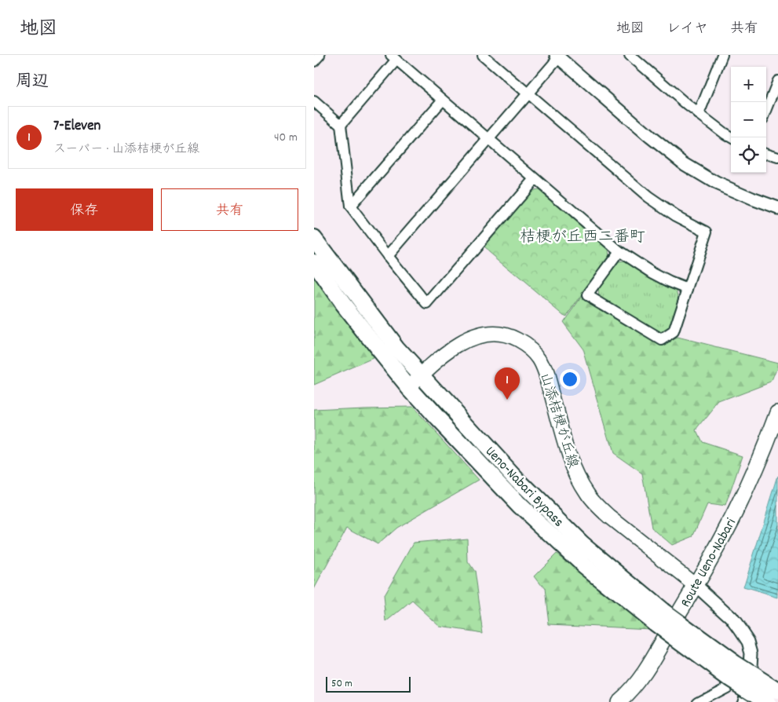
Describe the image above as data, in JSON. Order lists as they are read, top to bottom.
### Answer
{
  "streets": {
    "highway": ["Ueno-Nabari Bypass"],
    "main road": ["山添桔梗が丘線", "Route Ueno-Nabari"]
  },
  "crossings": [
    ["山添桔梗が丘線", "Ueno-Nabari Bypass"],
    ["山添桔梗が丘線", "Route Ueno-Nabari"]
  ],
  "districts": ["桔梗が丘西二番町"],
  "scale_bar": "50 m",
  "page": {
    "header": "地図",
    "nav": ["地図", "レイヤ", "共有"],
    "heading": "周辺",
    "map_buttons": ["+", "−"],
    "list": [
      {
        "mark": "1",
        "name": "7-Eleven",
        "note": "スーパー · 山添桔梗が丘線",
        "value": "40 m"
      }
    ],
    "buttons": ["保存", "共有"],
    "pins": "1",
    "scale": "50 m"
  }
}
